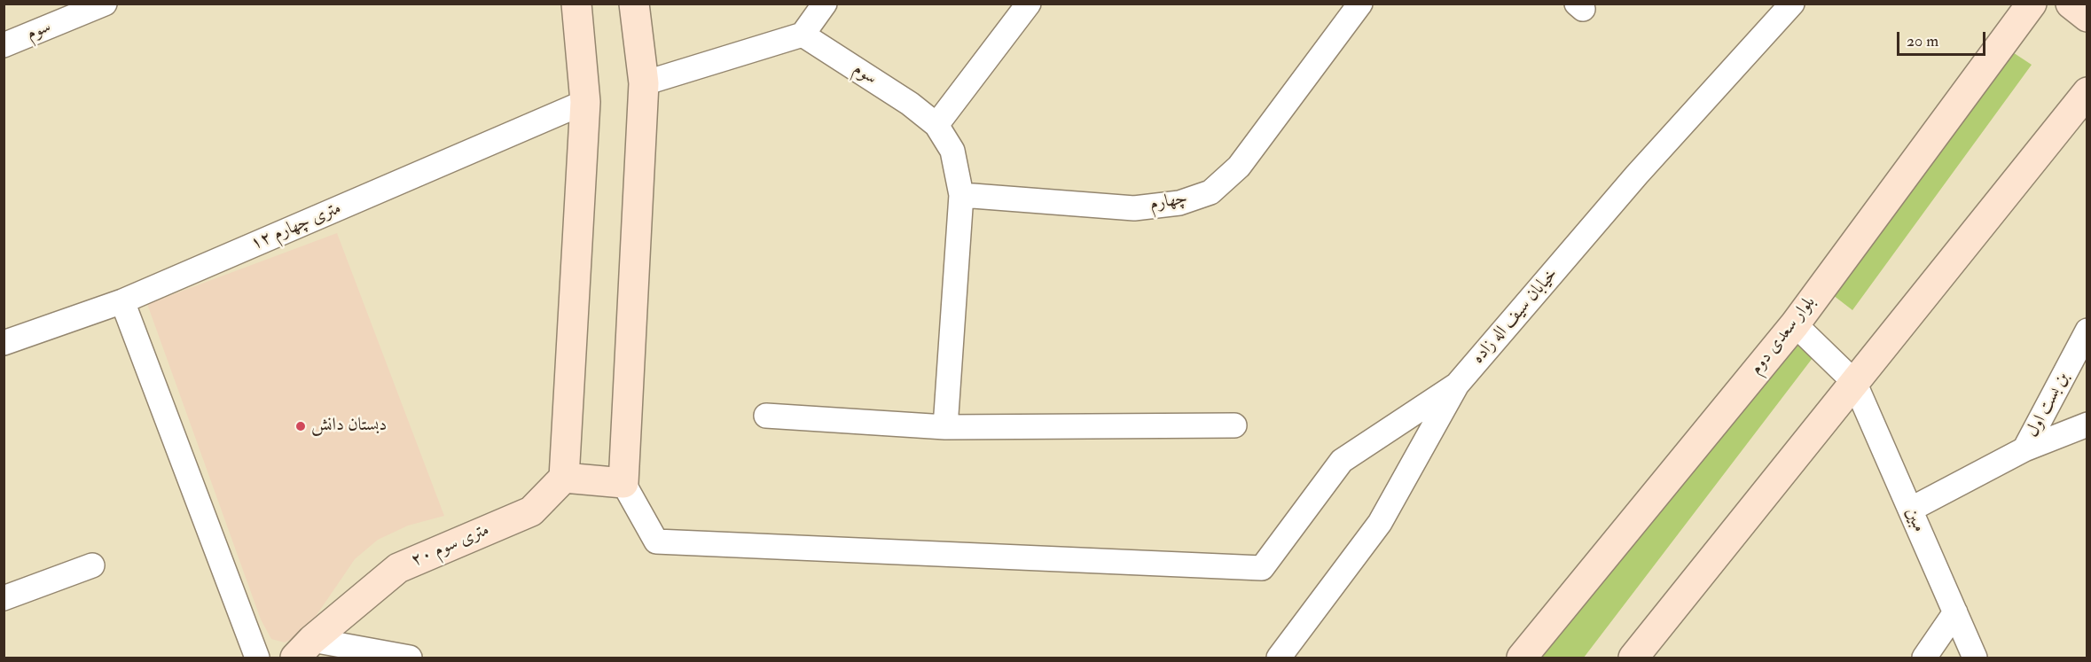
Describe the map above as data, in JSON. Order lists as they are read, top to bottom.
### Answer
{
  "streets": {
    "main road": ["بلوار سعدی دوم", "۲۰ متری سوم"],
    "street": [
      "سوم",
      "چهارم",
      "۱۲ متری چهارم",
      "خیابان سیف اله زاده",
      "بن بست اول",
      "مبین"
    ]
  },
  "crossings": [
    ["بن بست اول", "مبین"]
  ],
  "places": ["دبستان دانش"],
  "scale_bar": "20 m"
}
